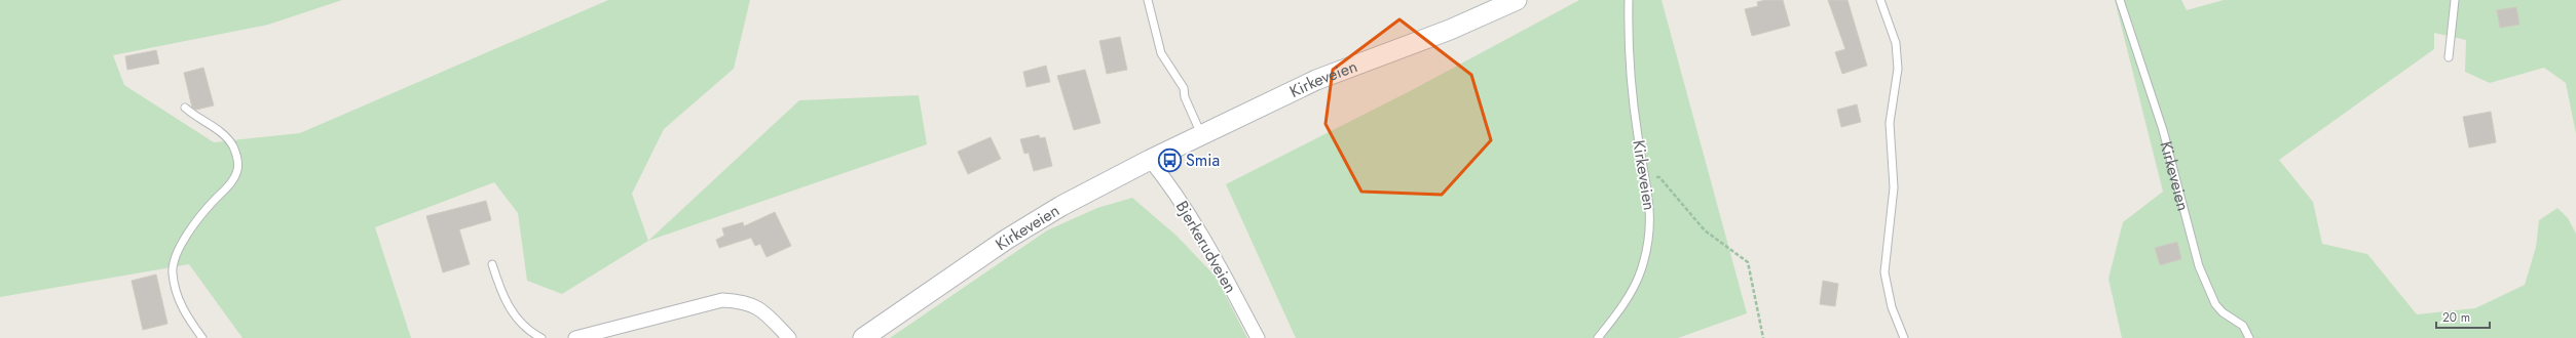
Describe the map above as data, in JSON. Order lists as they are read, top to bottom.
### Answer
{
  "streets": {
    "main road": ["Kirkeveien"],
    "street": ["Bjerkerudveien"]
  },
  "crossings": [
    ["Kirkeveien", "Bjerkerudveien"]
  ],
  "places": {
    "bus stop": ["Smia"]
  },
  "scale_bar": "20 m"
}
